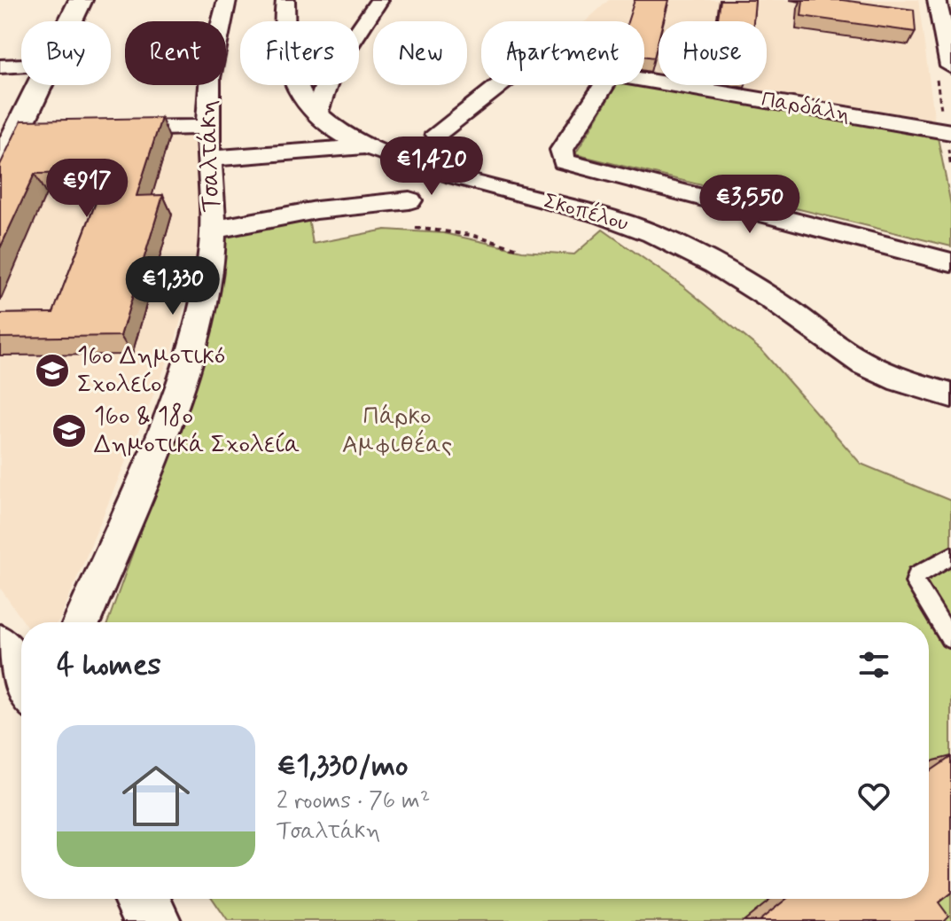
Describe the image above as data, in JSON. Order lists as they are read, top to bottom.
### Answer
{
  "streets": {
    "street": ["Παρδάλη", "Τσαλτάκη", "Σκοπέλου"]
  },
  "parks": ["Πάρκο Αμφιθέας"],
  "places": {
    "school or university": ["16ο Δημοτικό Σχολείο", "16ο & 18ο Δημοτικά Σχολεία"]
  },
  "page": {
    "chip": [
      "Buy",
      "Rent",
      "Filters",
      "New",
      "Apartment",
      "House"
    ],
    "price": [
      "€1,420",
      "€917",
      "€3,550",
      "€1,330"
    ],
    "heading": "4 homes",
    "list": [
      {
        "name": "€1,330/mo",
        "note": "2 rooms · 76 m² · Τσαλτάκη"
      }
    ]
  }
}
